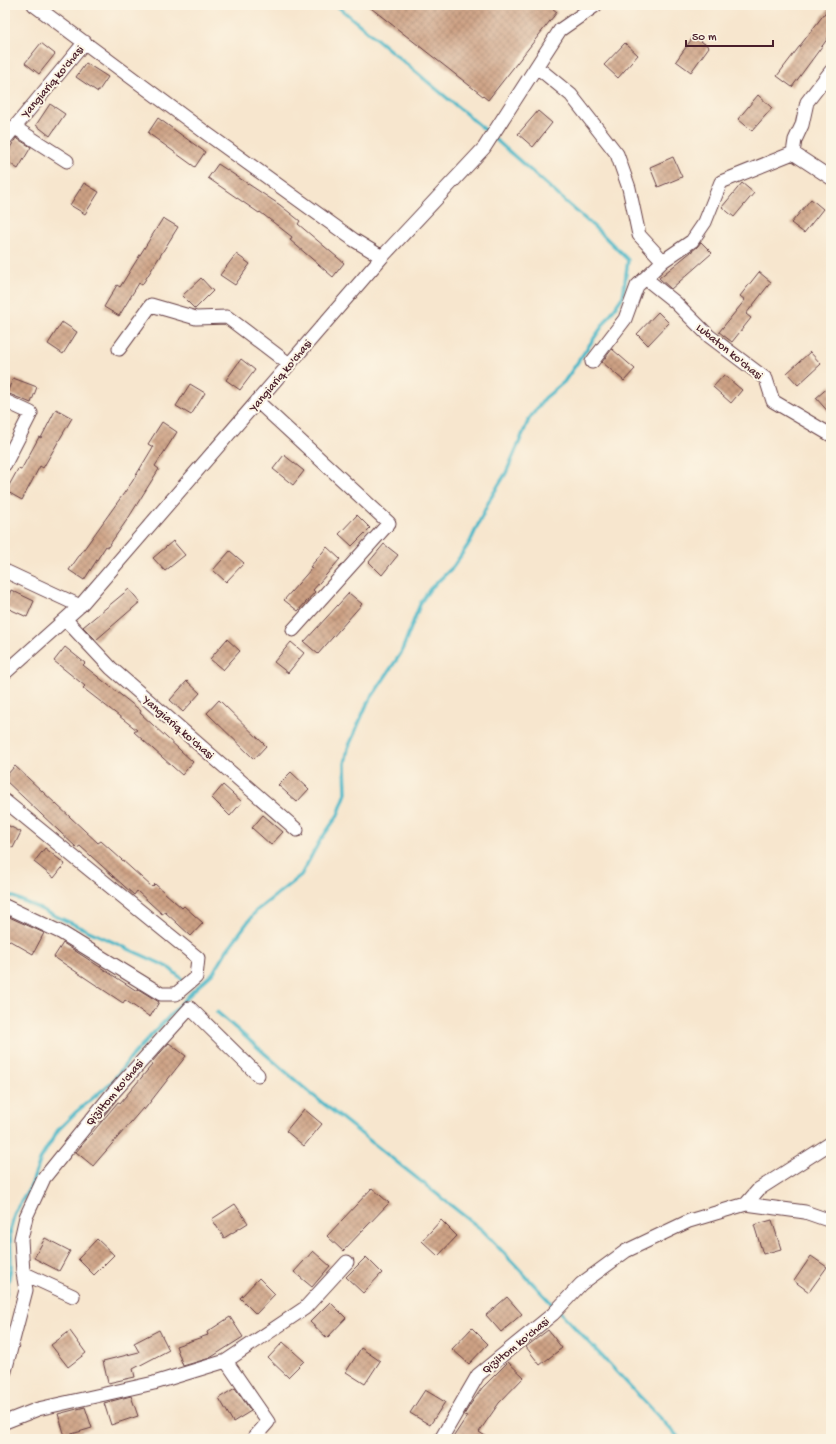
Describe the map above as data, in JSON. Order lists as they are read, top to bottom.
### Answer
{
  "streets": {
    "street": ["Yangiariq ko'chasi", "Lubaton ko'chasi", "Qiziltom ko'chasi"]
  },
  "scale_bar": "50 m"
}
